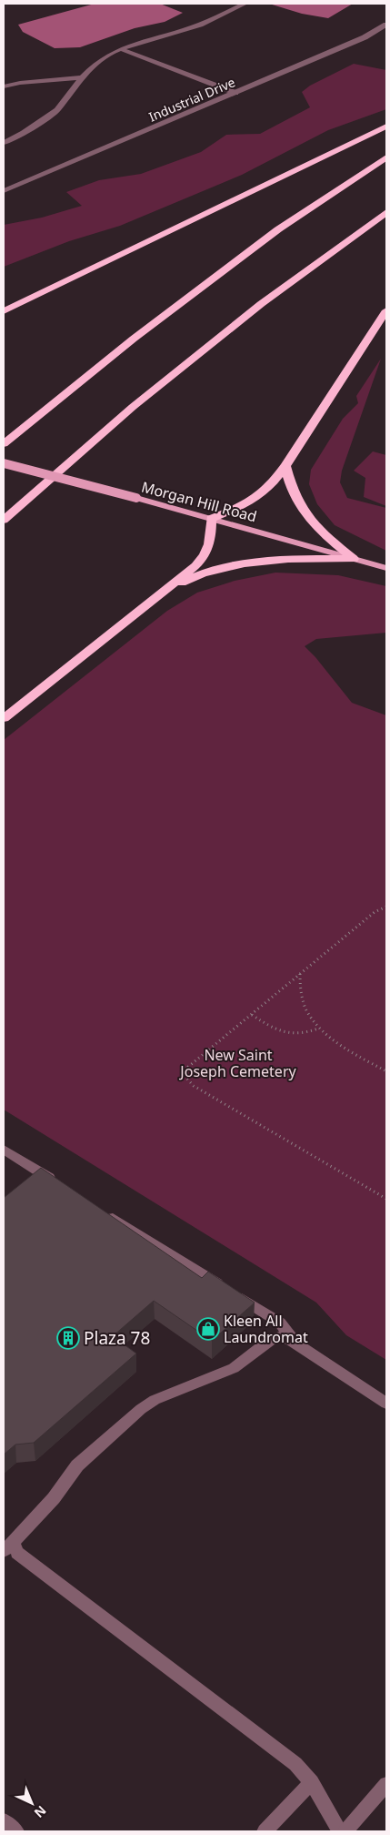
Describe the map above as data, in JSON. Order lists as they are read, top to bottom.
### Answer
{
  "streets": {
    "main road": ["Morgan Hill Road"],
    "street": ["Industrial Drive"]
  },
  "parks": ["New Saint Joseph Cemetery"],
  "places": {
    "shop": ["Kleen All Laundromat"],
    "building": ["Plaza 78"]
  },
  "north": "bottom right"
}
